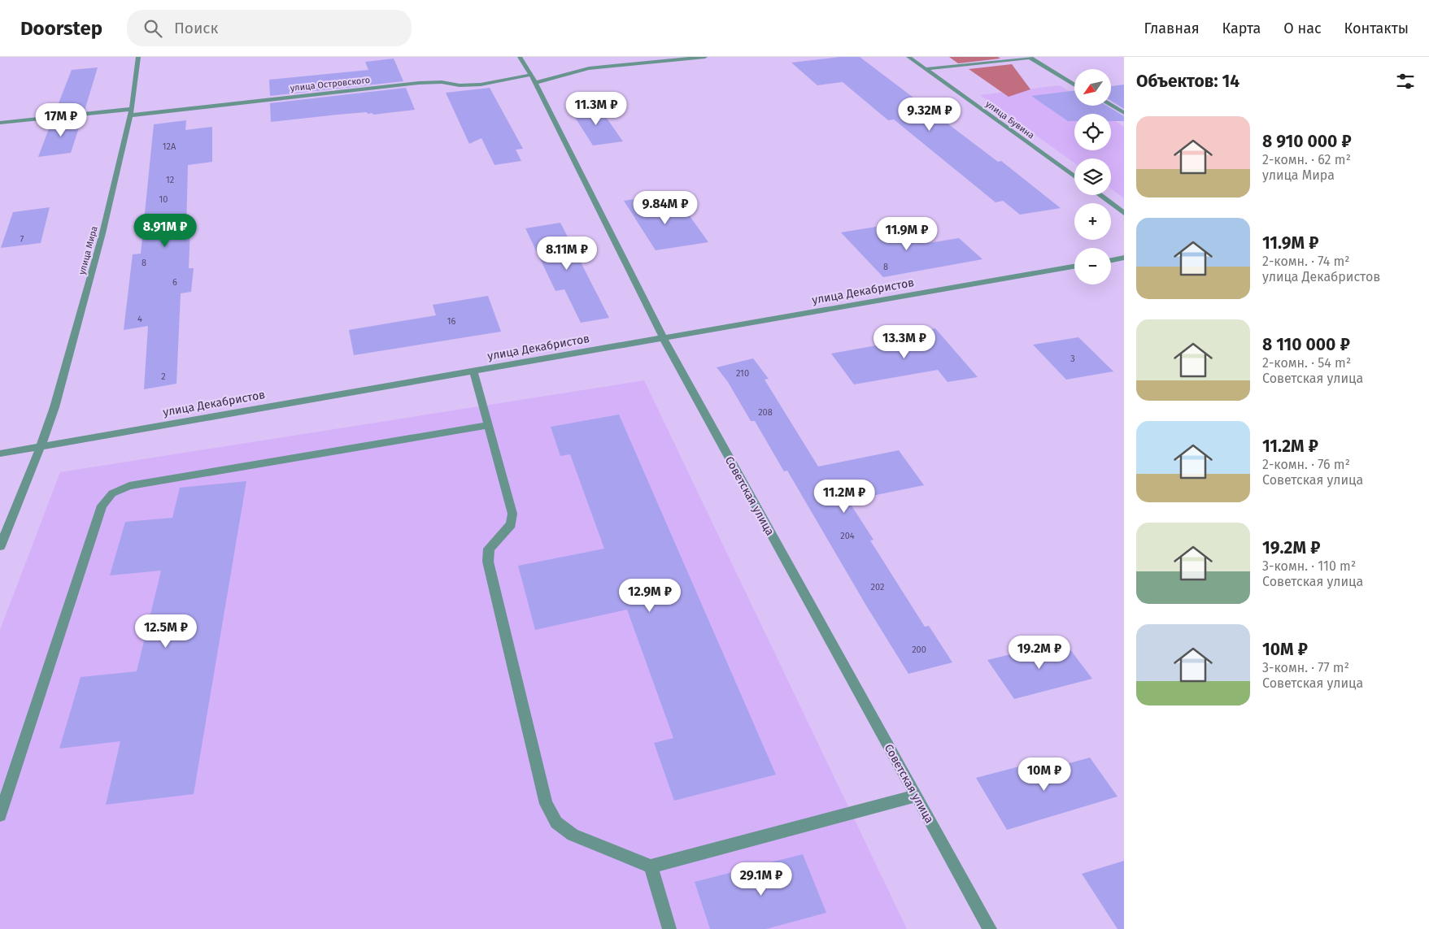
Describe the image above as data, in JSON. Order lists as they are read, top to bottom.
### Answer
{
  "streets": {
    "street": [
      "улица Островского",
      "улица Бувина",
      "улица Мира",
      "улица Декабристов",
      "Советская улица"
    ]
  },
  "crossings": [
    ["улица Островского", "улица Мира"],
    ["улица Островского", "Советская улица"],
    ["улица Мира", "улица Декабристов"],
    ["улица Декабристов", "Советская улица"]
  ],
  "house_numbers": [
    "12А",
    "12",
    "10",
    "7",
    "8",
    "8",
    "6",
    "4",
    "16",
    "3",
    "210",
    "2",
    "208",
    "204",
    "202",
    "200"
  ],
  "north": "bottom left",
  "page": {
    "header": "Doorstep",
    "search": "Поиск",
    "nav": [
      "Главная",
      "Карта",
      "О нас",
      "Контакты"
    ],
    "heading": "Объектов: 14",
    "map_buttons": ["+", "−"],
    "price": [
      "11.3M ₽",
      "9.32M ₽",
      "17M ₽",
      "9.84M ₽",
      "8.91M ₽",
      "11.9M ₽",
      "8.11M ₽",
      "13.3M ₽",
      "11.2M ₽",
      "12.9M ₽",
      "12.5M ₽",
      "19.2M ₽",
      "10M ₽",
      "29.1M ₽"
    ],
    "list": [
      {
        "name": "8 910 000 ₽",
        "note": "2-комн. · 62 m² · улица Мира"
      },
      {
        "name": "11.9M ₽",
        "note": "2-комн. · 74 m² · улица Декабристов"
      },
      {
        "name": "8 110 000 ₽",
        "note": "2-комн. · 54 m² · Советская улица"
      },
      {
        "name": "11.2M ₽",
        "note": "2-комн. · 76 m² · Советская улица"
      },
      {
        "name": "19.2M ₽",
        "note": "3-комн. · 110 m² · Советская улица"
      },
      {
        "name": "10M ₽",
        "note": "3-комн. · 77 m² · Советская улица"
      }
    ]
  }
}
